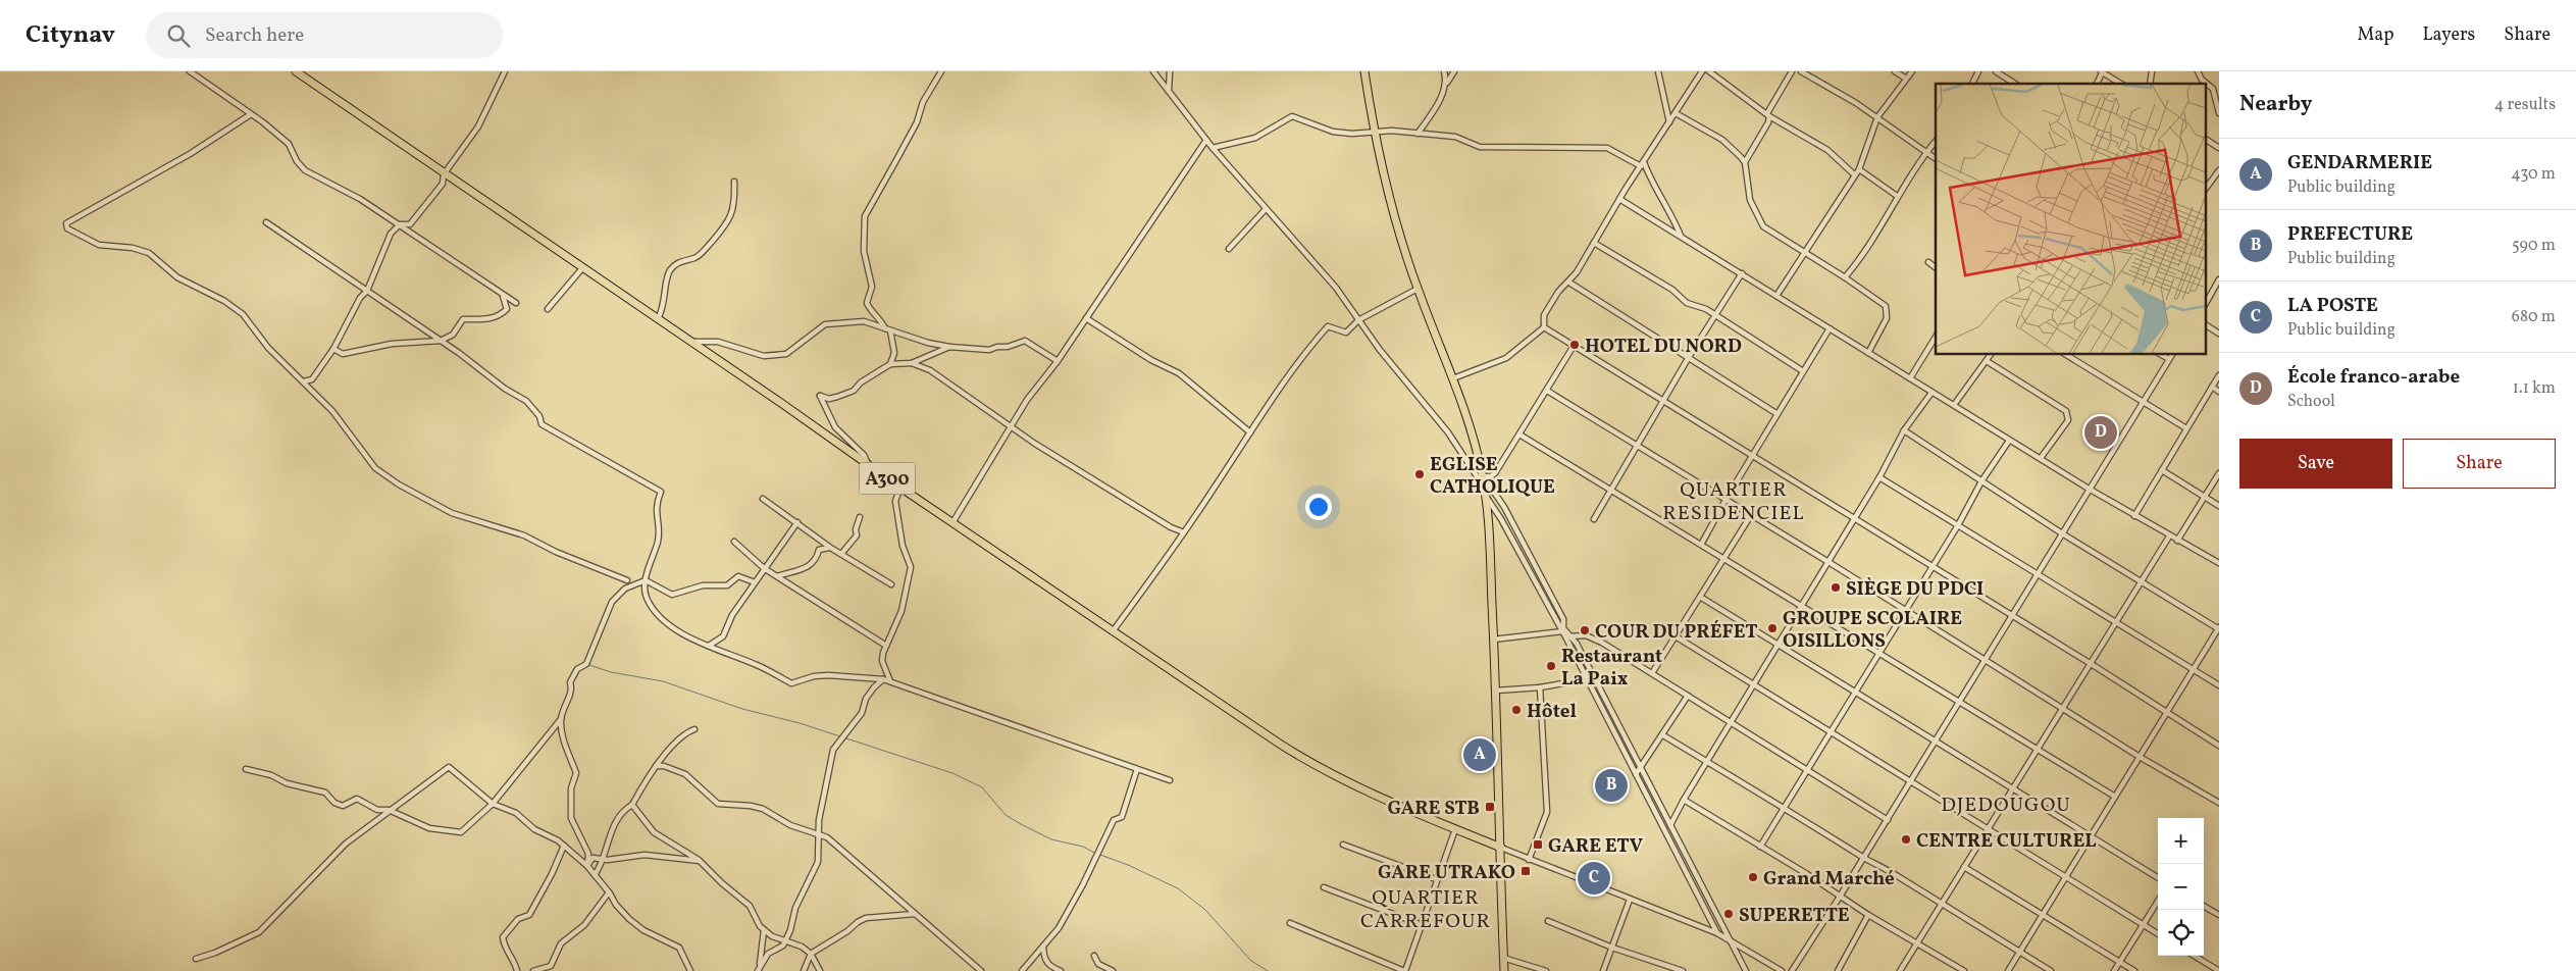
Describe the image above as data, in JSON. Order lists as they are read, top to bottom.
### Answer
{
  "streets": {
    "highway": ["A300"]
  },
  "districts": ["QUARTIER RESIDENCIEL", "DJEDOUGOU", "QUARTIER CARREFOUR"],
  "places": {
    "other": [
      "HOTEL DU NORD",
      "EGLISE CATHOLIQUE",
      "SIÈGE DU PDCI",
      "GROUPE SCOLAIRE OISILLONS",
      "COUR DU PRÉFET",
      "Restaurant La Paix",
      "Hôtel",
      "CENTRE CULTUREL",
      "Grand Marché",
      "SUPERETTE"
    ],
    "transit": ["GARE STB", "GARE ETV", "GARE UTRAKO"]
  },
  "page": {
    "header": "Citynav",
    "search": "Search here",
    "nav": ["Map", "Layers", "Share"],
    "heading": ["Nearby", "4 results"],
    "list": [
      {
        "mark": "A",
        "name": "GENDARMERIE",
        "note": "Public building",
        "value": "430 m"
      },
      {
        "mark": "B",
        "name": "PREFECTURE",
        "note": "Public building",
        "value": "590 m"
      },
      {
        "mark": "C",
        "name": "LA POSTE",
        "note": "Public building",
        "value": "680 m"
      },
      {
        "mark": "D",
        "name": "École franco-arabe",
        "note": "School",
        "value": "1.1 km"
      }
    ],
    "pins": [
      "D",
      "A",
      "B",
      "C"
    ],
    "buttons": ["Save", "Share"],
    "map_buttons": ["+", "−"]
  }
}
